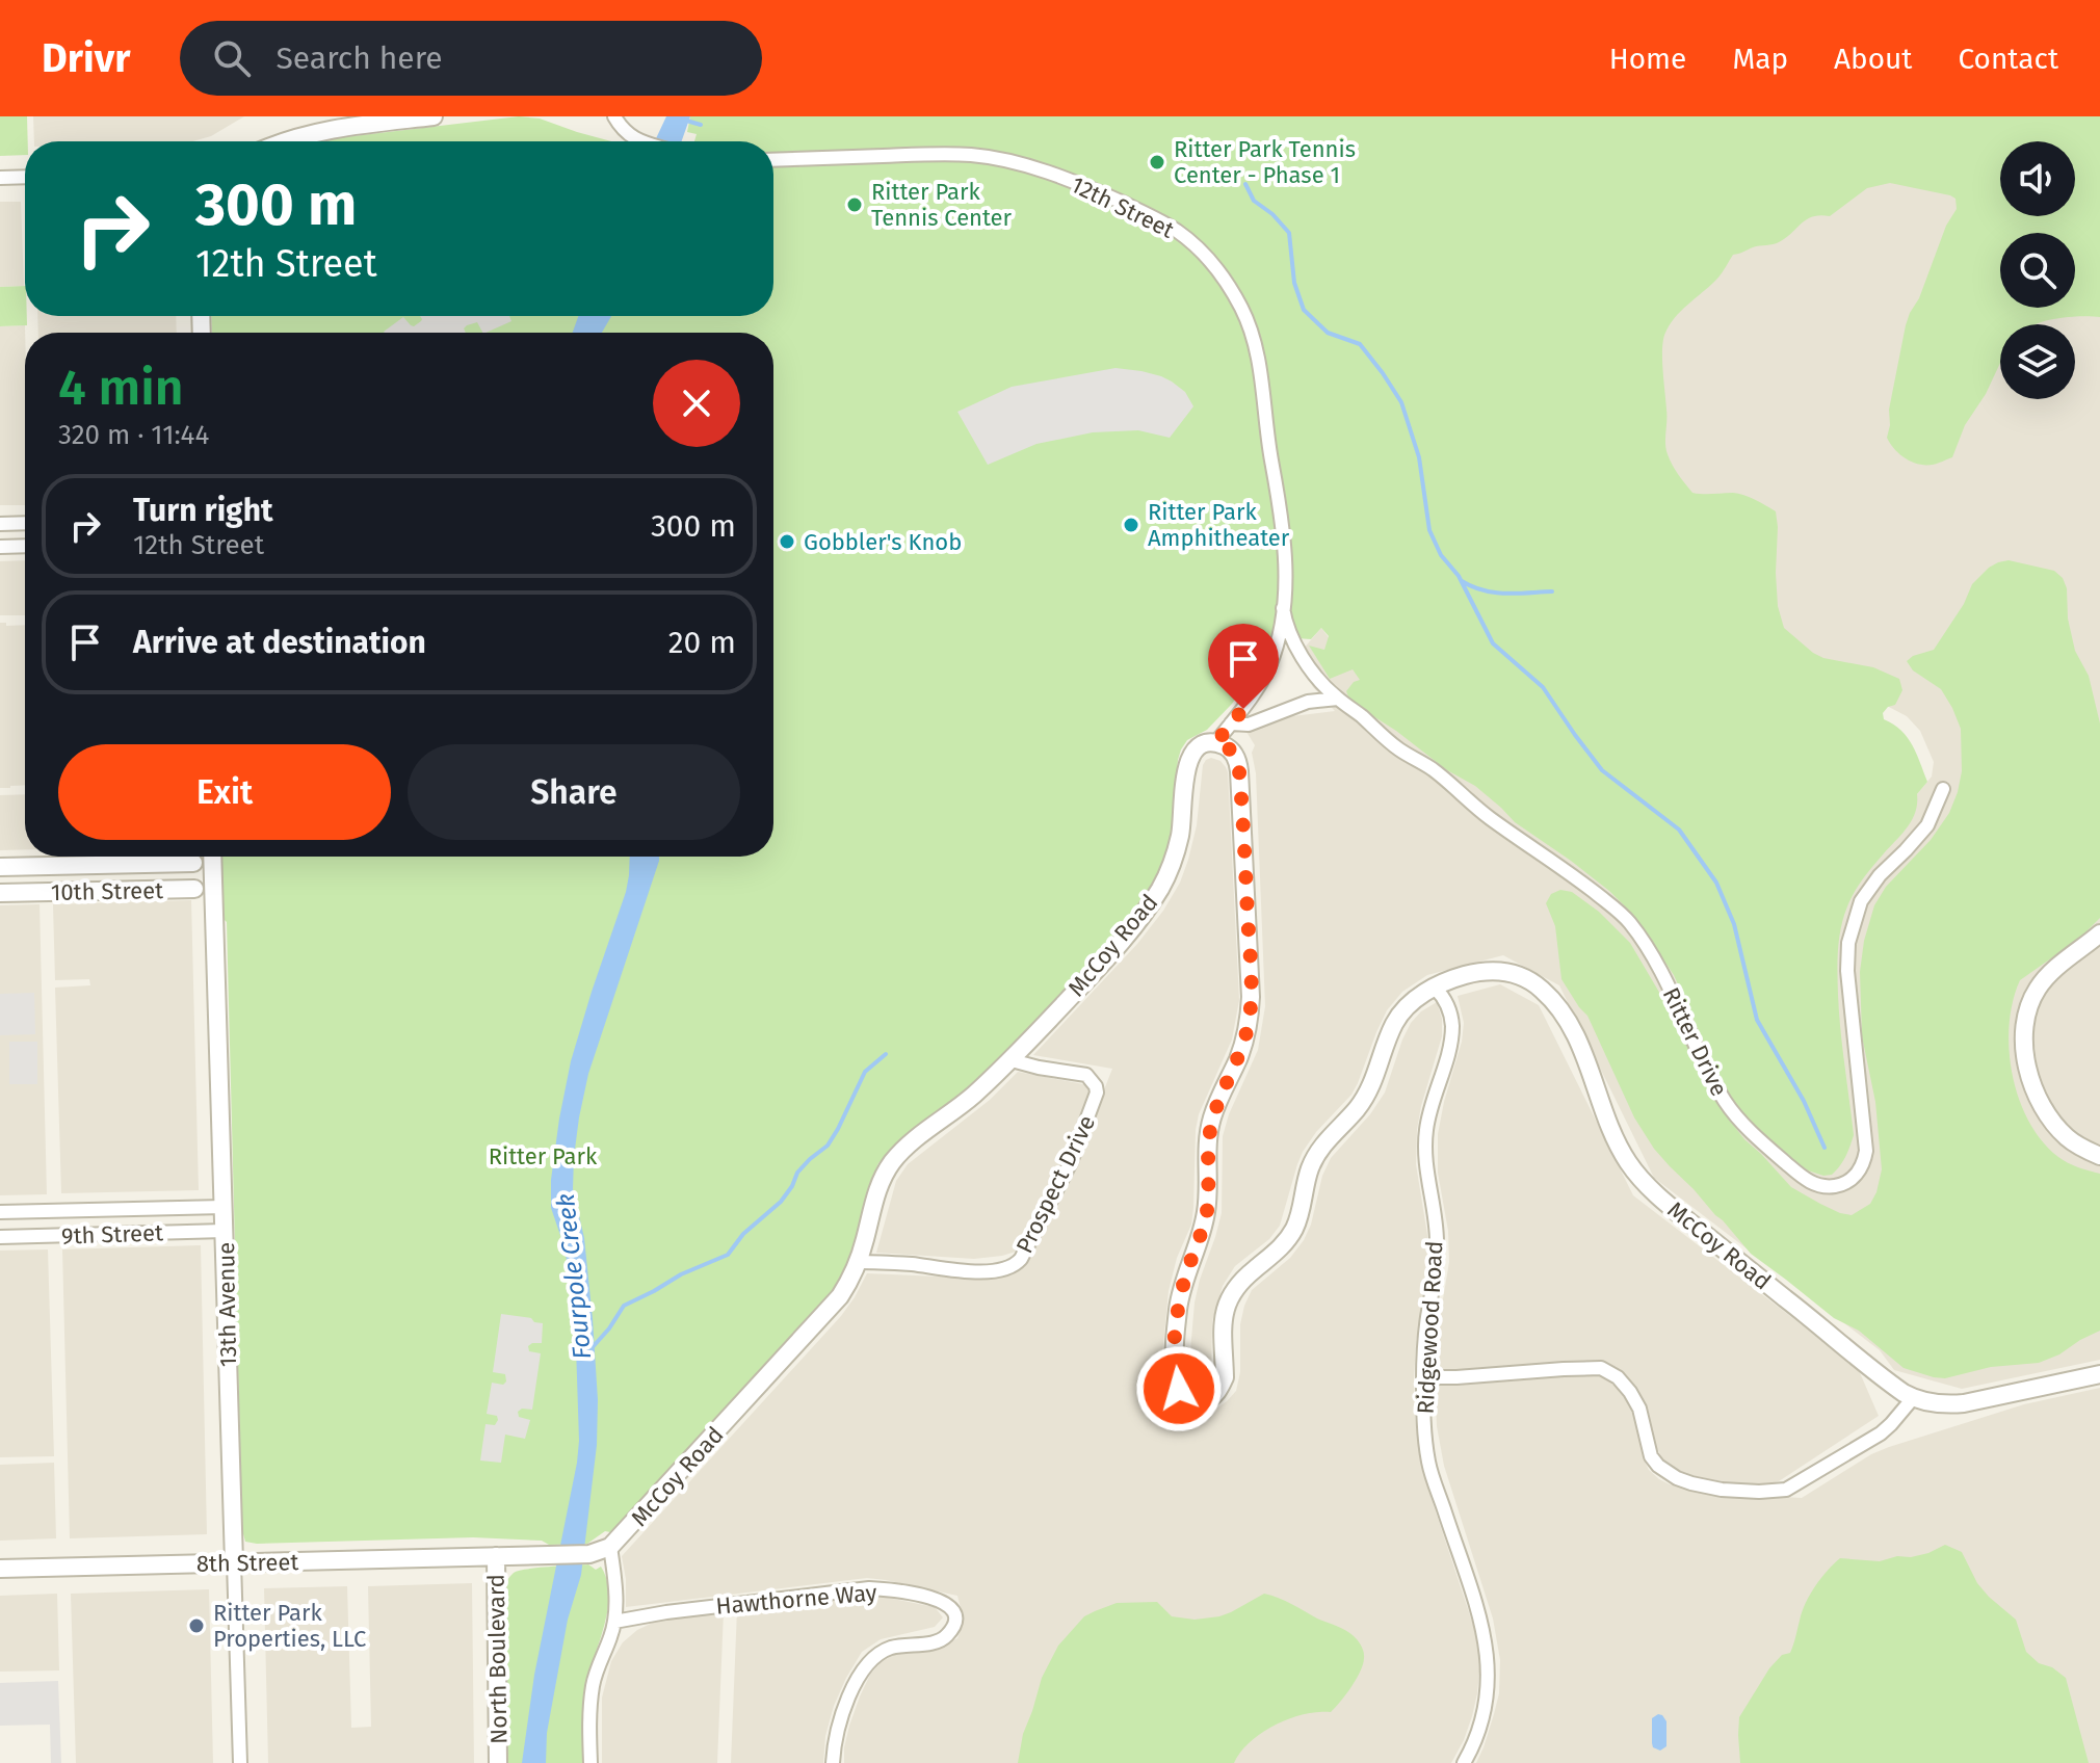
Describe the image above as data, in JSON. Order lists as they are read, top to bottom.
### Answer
{
  "streets": {
    "street": [
      "12th Street",
      "10th Street",
      "McCoy Road",
      "Ritter Drive",
      "Prospect Drive",
      "9th Street",
      "13th Avenue",
      "Ridgewood Road",
      "8th Street",
      "Hawthorne Way",
      "North Boulevard"
    ]
  },
  "crossings": [
    ["12th Street", "McCoy Road"],
    ["12th Street", "Ritter Drive"],
    ["10th Street", "13th Avenue"],
    ["McCoy Road", "Prospect Drive"],
    ["McCoy Road", "Ridgewood Road"],
    ["9th Street", "13th Avenue"],
    ["13th Avenue", "8th Street"],
    ["8th Street", "North Boulevard"]
  ],
  "water": ["Fourpole Creek"],
  "parks": ["Ritter Park"],
  "places": [
    "Ritter Park Tennis Center - Phase 1",
    "Ritter Park Tennis Center",
    "Ritter Park Amphitheater",
    "Gobbler's Knob",
    "Ritter Park Properties, LLC"
  ],
  "page": {
    "header": "Drivr",
    "search": "Search here",
    "nav": [
      "Home",
      "Map",
      "About",
      "Contact"
    ],
    "turn": ["300 m", "12th Street"],
    "heading": ["4 min", "320 m · 11:44"],
    "list": [
      {
        "name": "Turn right",
        "note": "12th Street",
        "value": "300 m"
      },
      {
        "name": "Arrive at destination",
        "value": "20 m"
      }
    ],
    "buttons": ["Exit", "Share"]
  }
}
